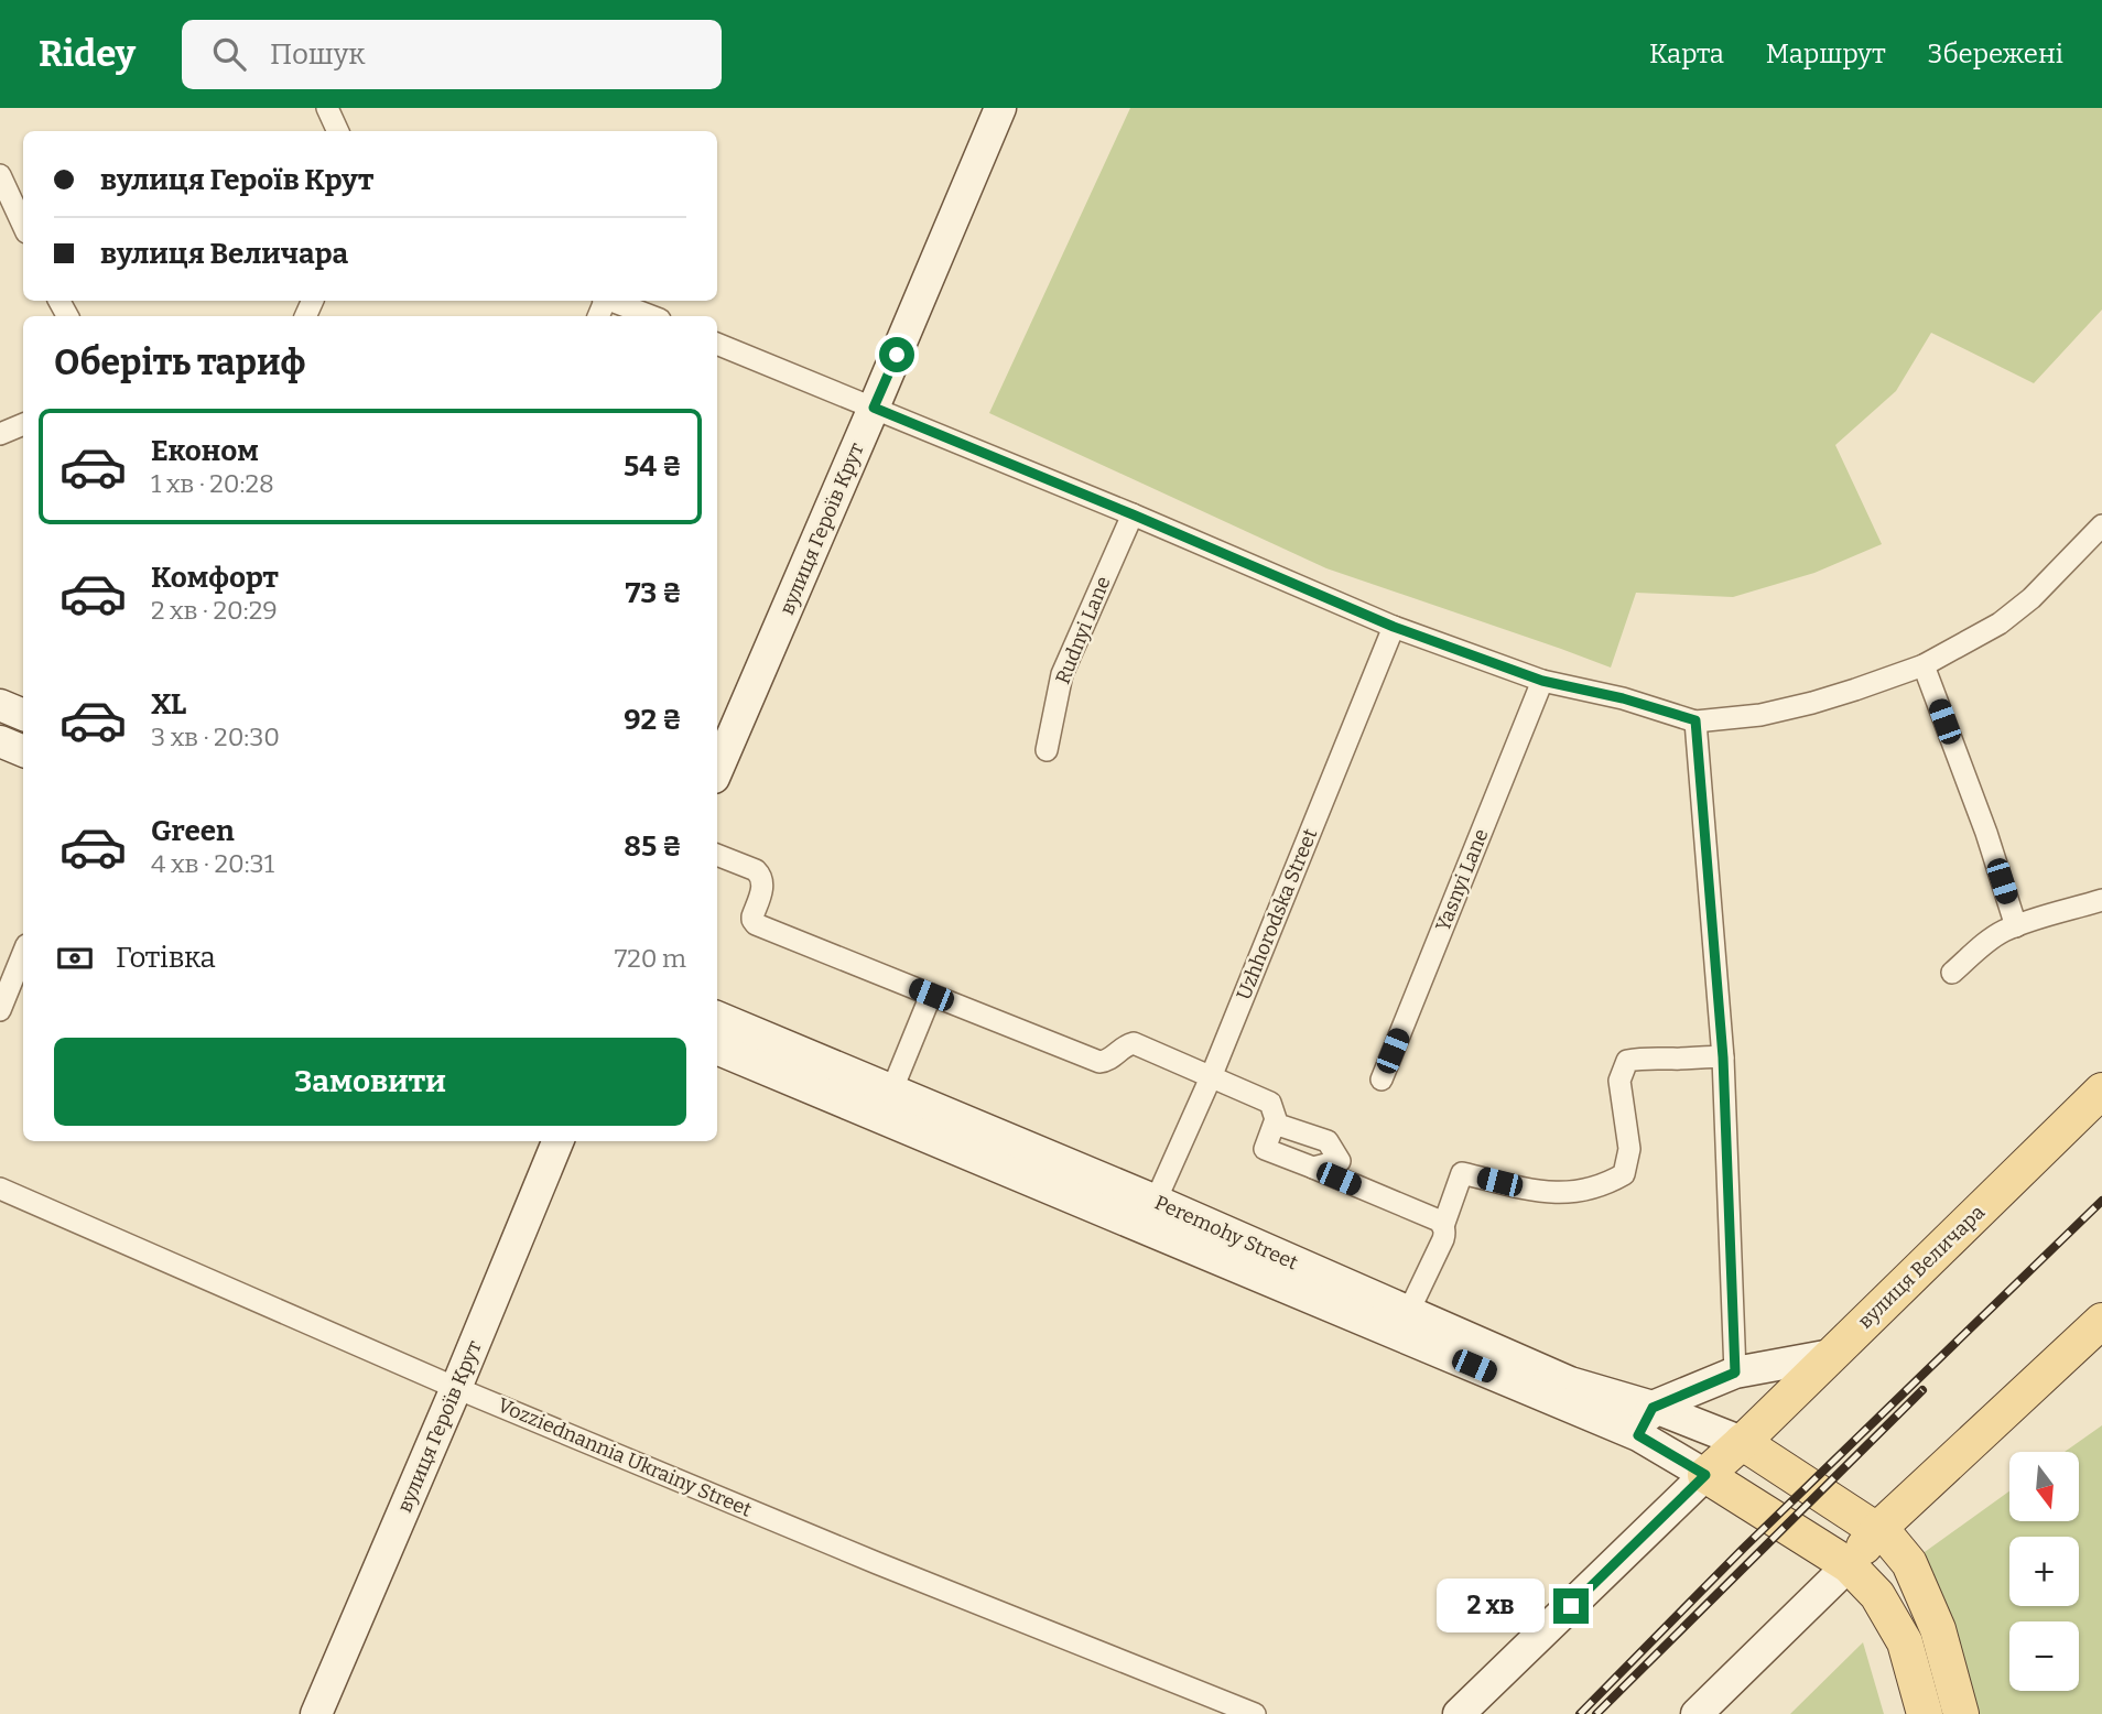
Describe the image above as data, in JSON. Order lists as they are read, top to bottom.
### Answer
{
  "streets": {
    "main road": ["вулиця Героїв Крут", "Peremohy Street", "вулиця Величара"],
    "street": [
      "Rudnyi Lane",
      "Yasnyi Lane",
      "Uzhhorodska Street",
      "Vozziednannia Ukrainy Street"
    ]
  },
  "crossings": [
    ["вулиця Героїв Крут", "Vozziednannia Ukrainy Street"],
    ["Uzhhorodska Street", "Peremohy Street"],
    ["Peremohy Street", "вулиця Величара"]
  ],
  "north": "bottom",
  "page": {
    "header": "Ridey",
    "search": "Пошук",
    "nav": ["Карта", "Маршрут", "Збережені"],
    "banner": ["вулиця Героїв Крут", "вулиця Величара"],
    "heading": "Оберіть тариф",
    "list": [
      {
        "name": "Економ",
        "note": "1 хв · 20:28",
        "value": "54 ₴"
      },
      {
        "name": "Комфорт",
        "note": "2 хв · 20:29",
        "value": "73 ₴"
      },
      {
        "name": "XL",
        "note": "3 хв · 20:30",
        "value": "92 ₴"
      },
      {
        "name": "Green",
        "note": "4 хв · 20:31",
        "value": "85 ₴"
      }
    ],
    "pay": ["Готівка", "720 m"],
    "buttons": "Замовити",
    "map_buttons": ["+", "−"],
    "bubble": "2 хв"
  }
}
